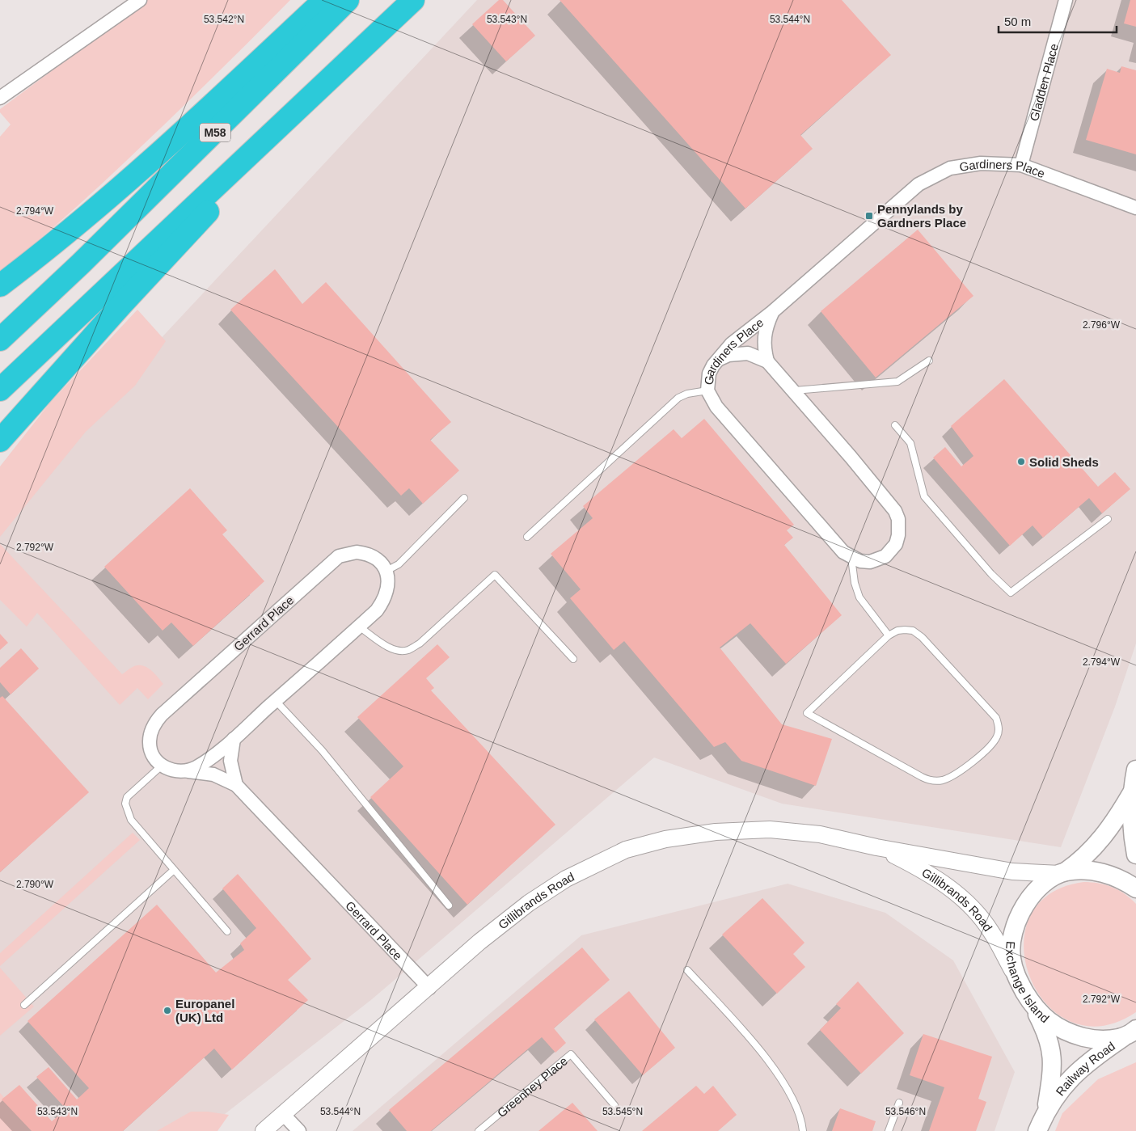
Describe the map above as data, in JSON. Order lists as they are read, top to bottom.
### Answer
{
  "streets": {
    "highway": ["M58"],
    "main road": ["Exchange Island", "Railway Road"],
    "street": [
      "Gladden Place",
      "Gardiners Place",
      "Gerrard Place",
      "Gillibrands Road"
    ],
    "lane": ["Greenhey Place"]
  },
  "crossings": [
    ["Gladden Place", "Gardiners Place"],
    ["Gerrard Place", "Gillibrands Road"],
    ["Gillibrands Road", "Exchange Island"],
    ["Exchange Island", "Railway Road"]
  ],
  "places": {
    "transit": ["Pennylands by Gardners Place"],
    "other": ["Solid Sheds", "Europanel (UK) Ltd"]
  },
  "scale_bar": "50 m",
  "coordinates": [
    "53.542°N",
    "53.543°N",
    "53.544°N",
    "2.794°W",
    "2.796°W",
    "2.792°W",
    "2.790°W",
    "53.545°N",
    "53.546°N"
  ]
}
